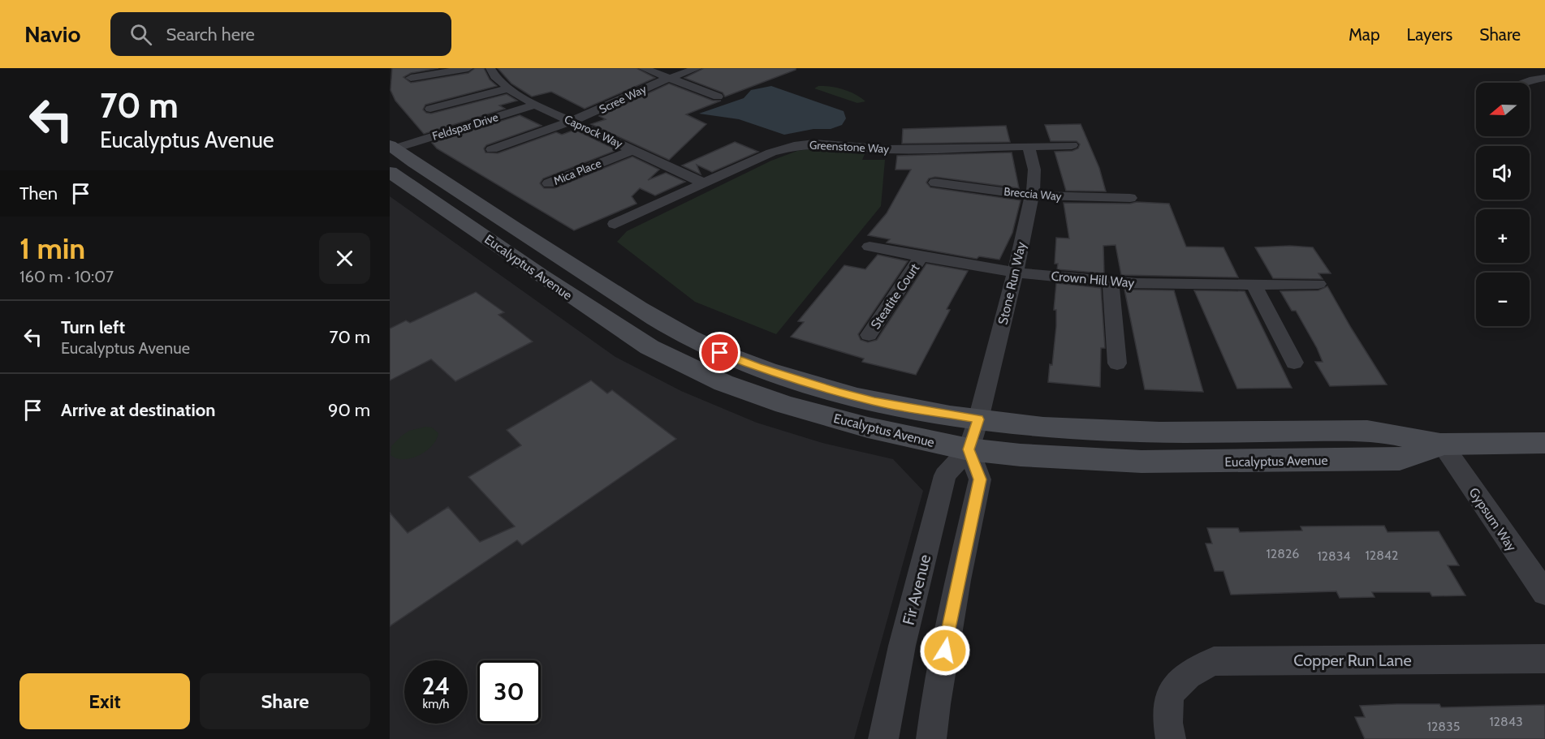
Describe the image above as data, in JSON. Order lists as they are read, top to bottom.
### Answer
{
  "streets": {
    "main road": ["Eucalyptus Avenue"],
    "street": [
      "Scree Way",
      "Feldspar Drive",
      "Caprock Way",
      "Greenstone Way",
      "Mica Place",
      "Breccia Way",
      "Crown Hill Way",
      "Stone Run Way",
      "Steatite Court",
      "Gypsum Way",
      "Fir Avenue",
      "Copper Run Lane"
    ]
  },
  "crossings": [
    ["Scree Way", "Caprock Way"],
    ["Feldspar Drive", "Caprock Way"],
    ["Feldspar Drive", "Eucalyptus Avenue"],
    ["Caprock Way", "Greenstone Way"],
    ["Caprock Way", "Mica Place"],
    ["Greenstone Way", "Stone Run Way"],
    ["Breccia Way", "Stone Run Way"],
    ["Eucalyptus Avenue", "Stone Run Way"],
    ["Eucalyptus Avenue", "Gypsum Way"],
    ["Eucalyptus Avenue", "Fir Avenue"],
    ["Crown Hill Way", "Stone Run Way"],
    ["Crown Hill Way", "Steatite Court"],
    ["Stone Run Way", "Fir Avenue"]
  ],
  "house_numbers": [
    "12826",
    "12842",
    "12834",
    "12843",
    "12835"
  ],
  "north": "left",
  "page": {
    "header": "Navio",
    "search": "Search here",
    "nav": ["Map", "Layers", "Share"],
    "turn": ["70 m", "Eucalyptus Avenue"],
    "map_buttons": ["+", "−"],
    "then": "Then",
    "heading": ["1 min", "160 m · 10:07"],
    "list": [
      {
        "name": "Turn left",
        "note": "Eucalyptus Avenue",
        "value": "70 m"
      },
      {
        "name": "Arrive at destination",
        "value": "90 m"
      }
    ],
    "speed": "24 km/h",
    "limit": "30",
    "buttons": ["Exit", "Share"]
  }
}
